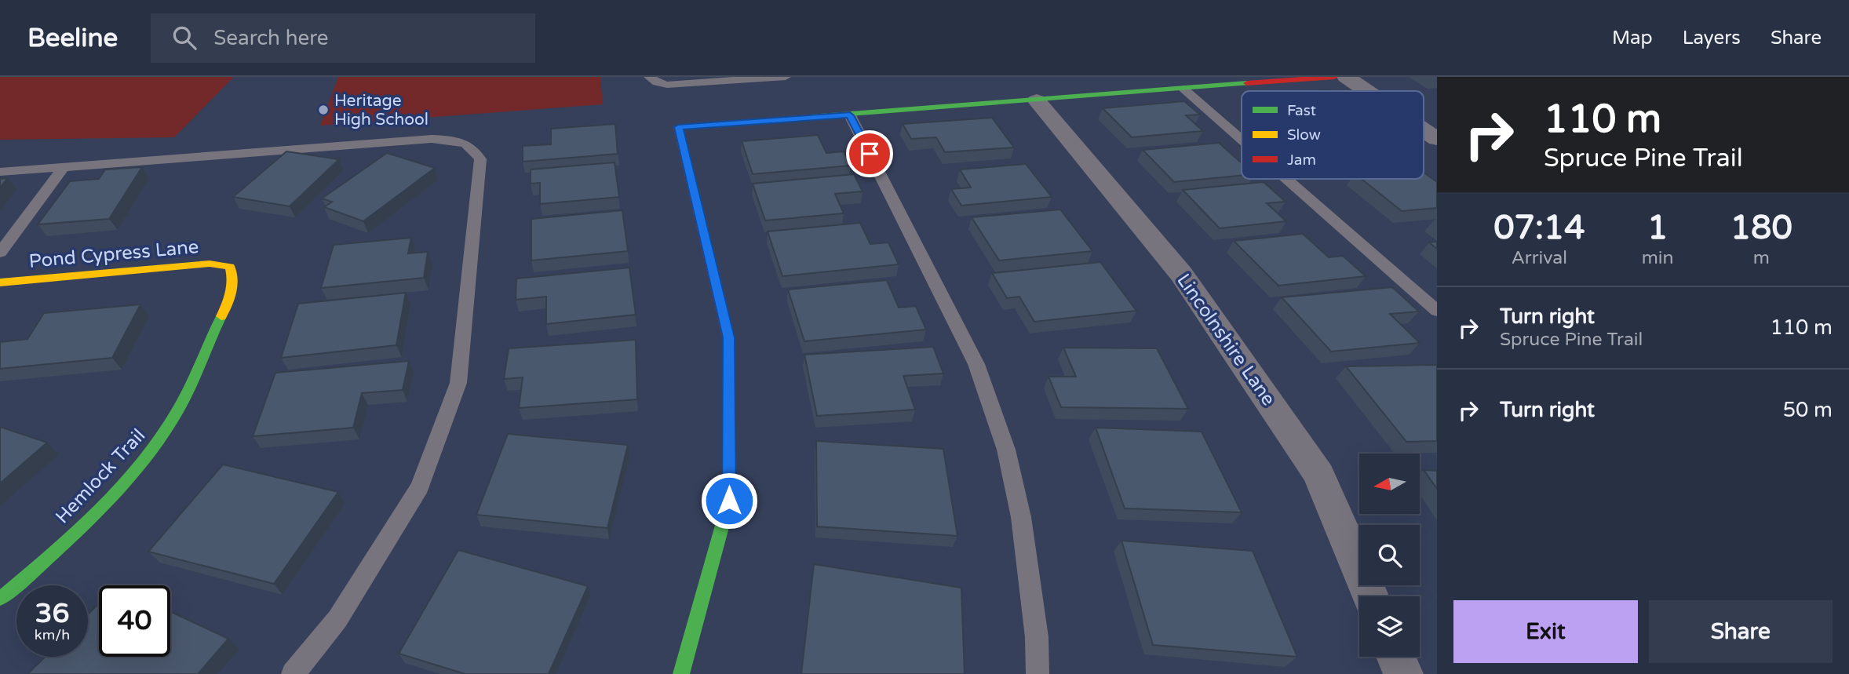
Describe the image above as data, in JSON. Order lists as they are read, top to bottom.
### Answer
{
  "streets": {
    "street": ["Pond Cypress Lane", "Lincolnshire Lane", "Hemlock Trail"]
  },
  "crossings": [
    ["Pond Cypress Lane", "Hemlock Trail"]
  ],
  "places": ["Heritage High School"],
  "legend": ["Fast", "Slow", "Jam"],
  "north": "left",
  "page": {
    "header": "Beeline",
    "search": "Search here",
    "nav": ["Map", "Layers", "Share"],
    "turn": ["110 m", "Spruce Pine Trail"],
    "eta": [
      "07:14",
      "Arrival",
      "1",
      "min",
      "180",
      "m"
    ],
    "list": [
      {
        "name": "Turn right",
        "note": "Spruce Pine Trail",
        "value": "110 m"
      },
      {
        "name": "Turn right",
        "value": "50 m"
      }
    ],
    "speed": "36 km/h",
    "limit": "40",
    "buttons": ["Exit", "Share"]
  }
}
